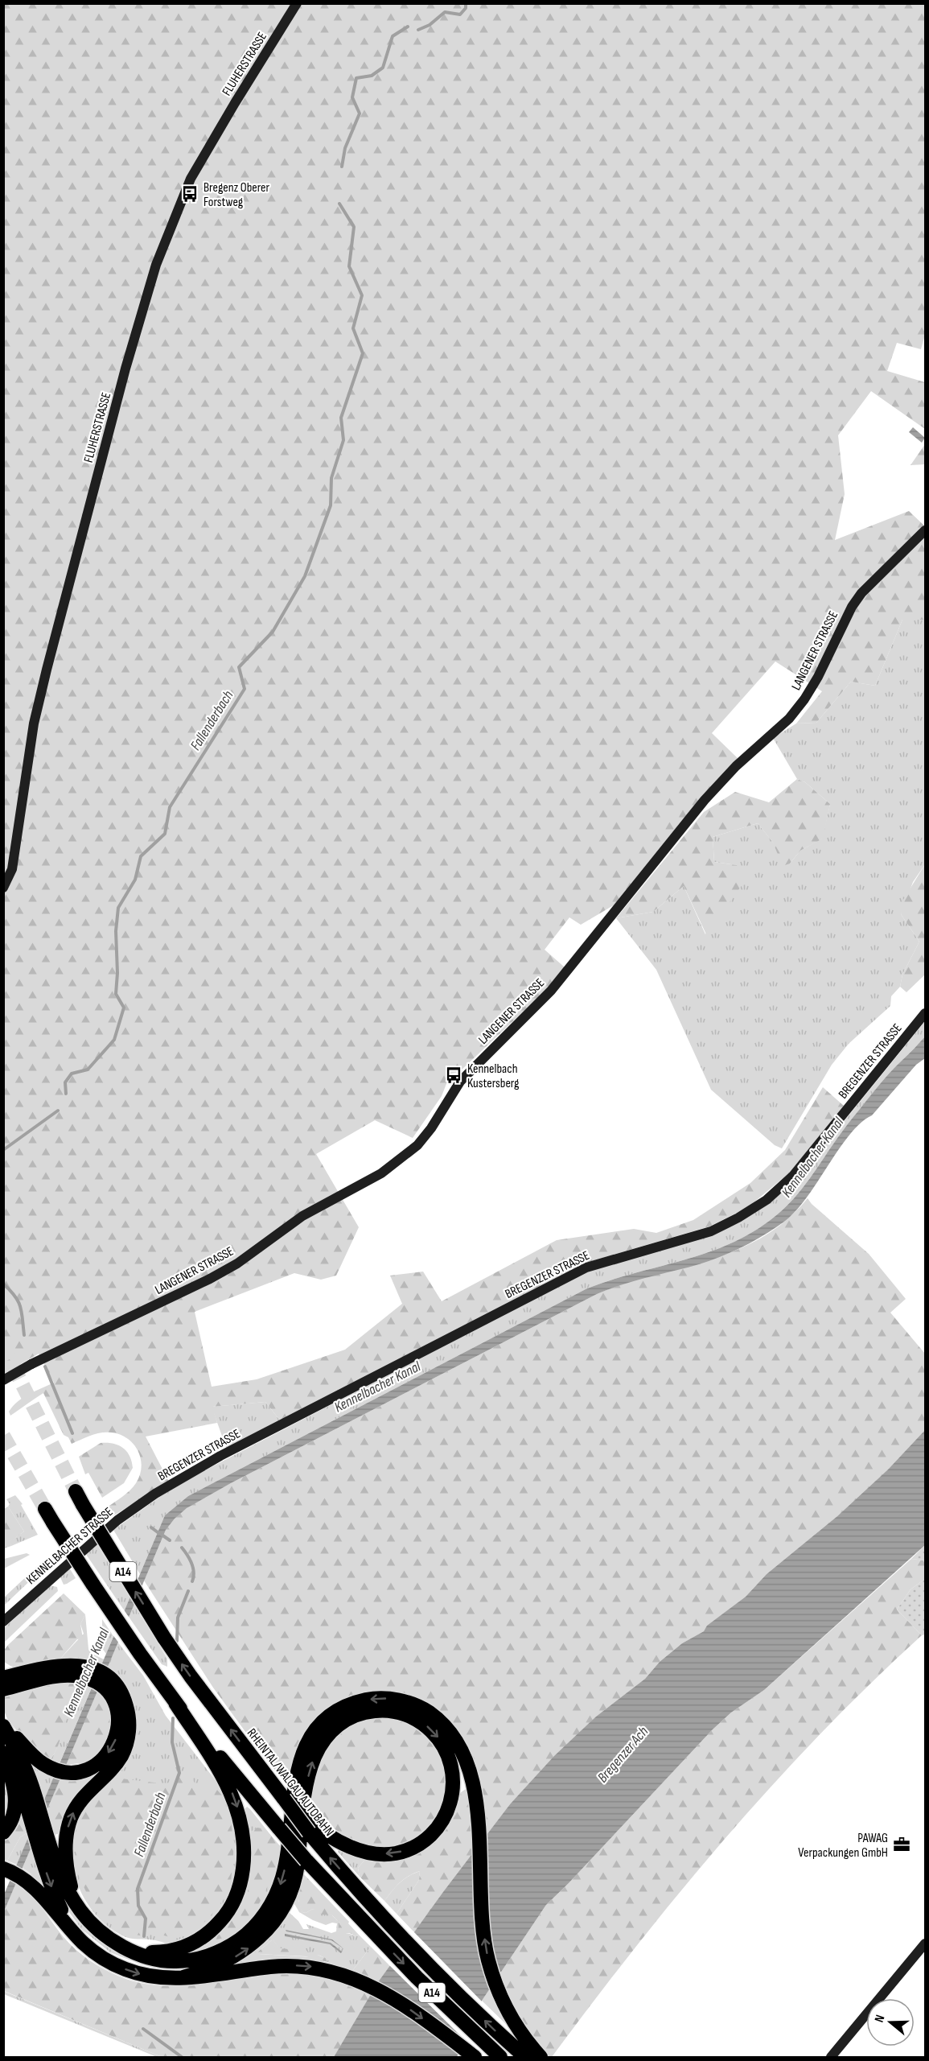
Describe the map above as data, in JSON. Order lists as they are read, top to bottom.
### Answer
{
  "streets": {
    "highway": ["A14", "RHEINTAL/WALGAU AUTOBAHN"],
    "main road": [
      "FLUHERSTRASSE",
      "LANGENER STRASSE",
      "BREGENZER STRASSE",
      "KENNELBACHER STRASSE"
    ]
  },
  "crossings": [
    ["BREGENZER STRASSE", "KENNELBACHER STRASSE"]
  ],
  "water": ["Fallenderbach", "Kennelbacher Kanal", "Bregenzer Ach"],
  "places": {
    "bus stop": ["Bregenz Oberer Forstweg", "Kennelbach Kustersberg"],
    "office": ["PAWAG Verpackungen GmbH"]
  },
  "north": "left"
}
